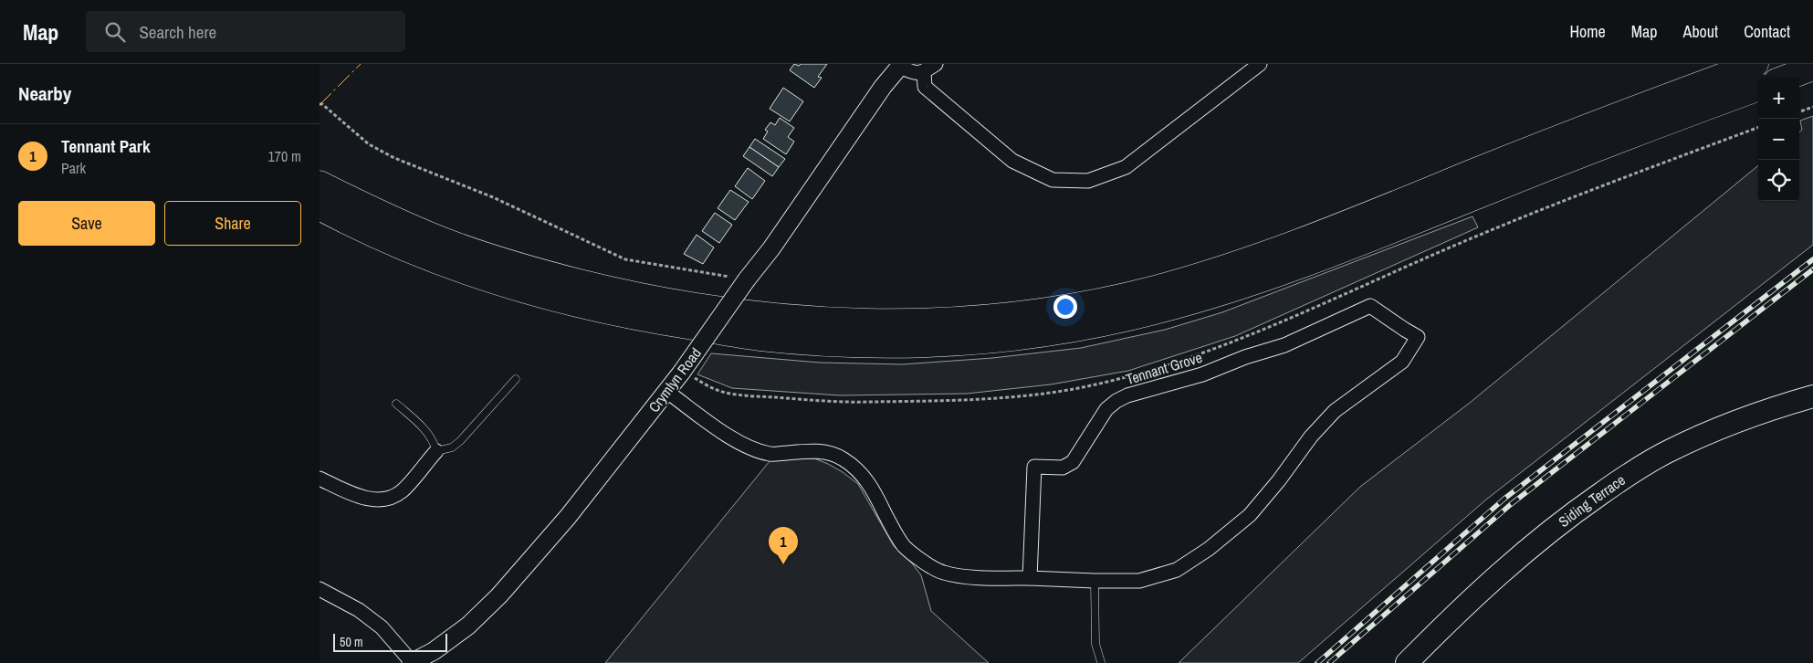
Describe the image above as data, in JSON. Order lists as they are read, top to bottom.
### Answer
{
  "streets": {
    "main road": ["Siding Terrace"],
    "street": ["Tennant Grove", "Crymlyn Road"]
  },
  "scale_bar": "50 m",
  "page": {
    "header": "Map",
    "search": "Search here",
    "nav": [
      "Home",
      "Map",
      "About",
      "Contact"
    ],
    "heading": "Nearby",
    "map_buttons": ["+", "−"],
    "list": [
      {
        "mark": "1",
        "name": "Tennant Park",
        "note": "Park",
        "value": "170 m"
      }
    ],
    "buttons": ["Save", "Share"],
    "pins": "1",
    "scale": "50 m"
  }
}
